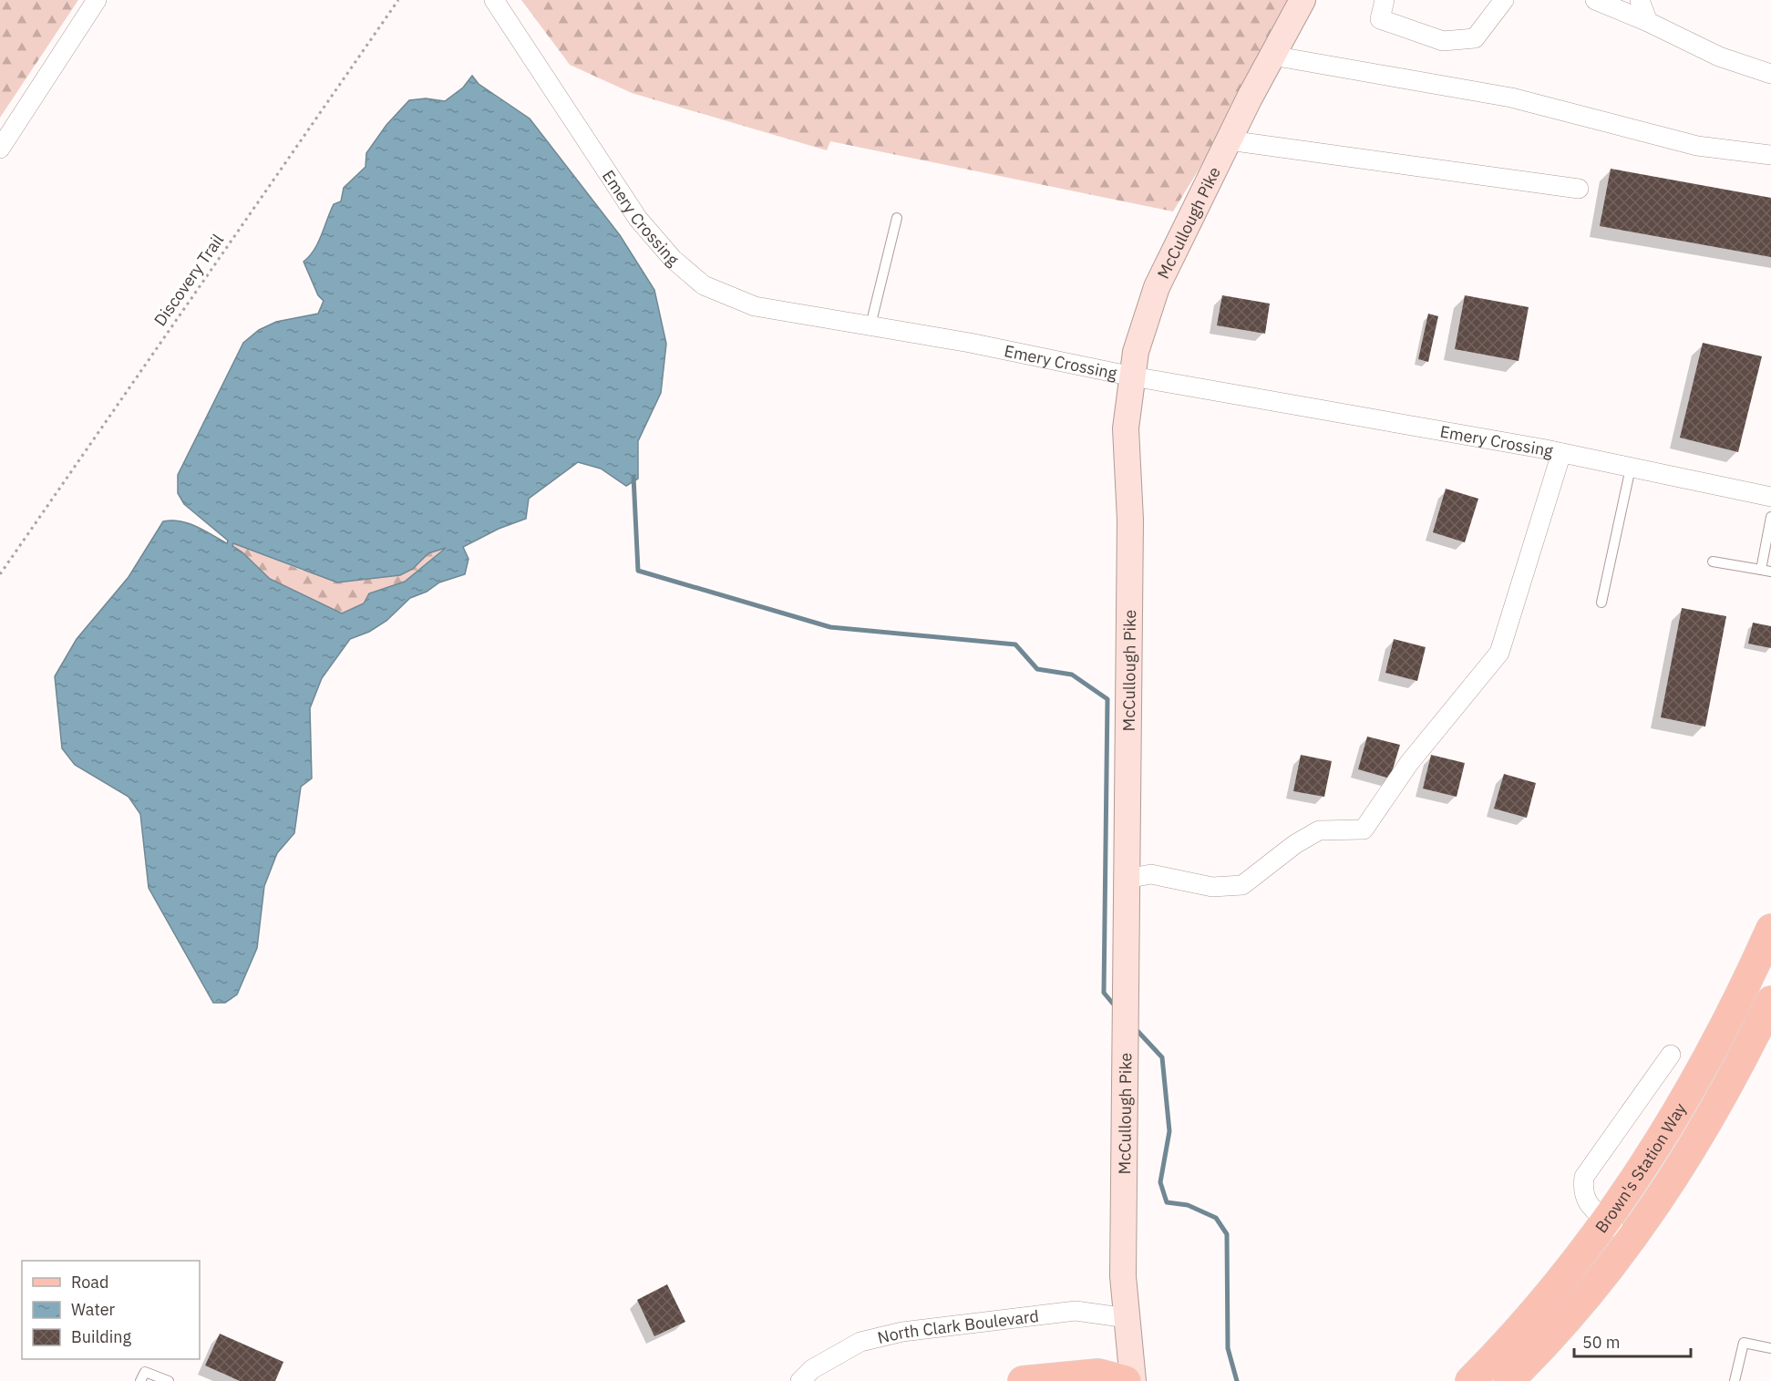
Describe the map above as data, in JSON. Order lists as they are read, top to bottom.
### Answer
{
  "streets": {
    "main road": ["Brown's Station Way"],
    "street": ["Emery Crossing", "McCullough Pike", "North Clark Boulevard"],
    "path": ["Discovery Trail"]
  },
  "crossings": [
    ["Emery Crossing", "McCullough Pike"],
    ["McCullough Pike", "North Clark Boulevard"]
  ],
  "legend": ["Road", "Water", "Building"],
  "scale_bar": "50 m"
}
